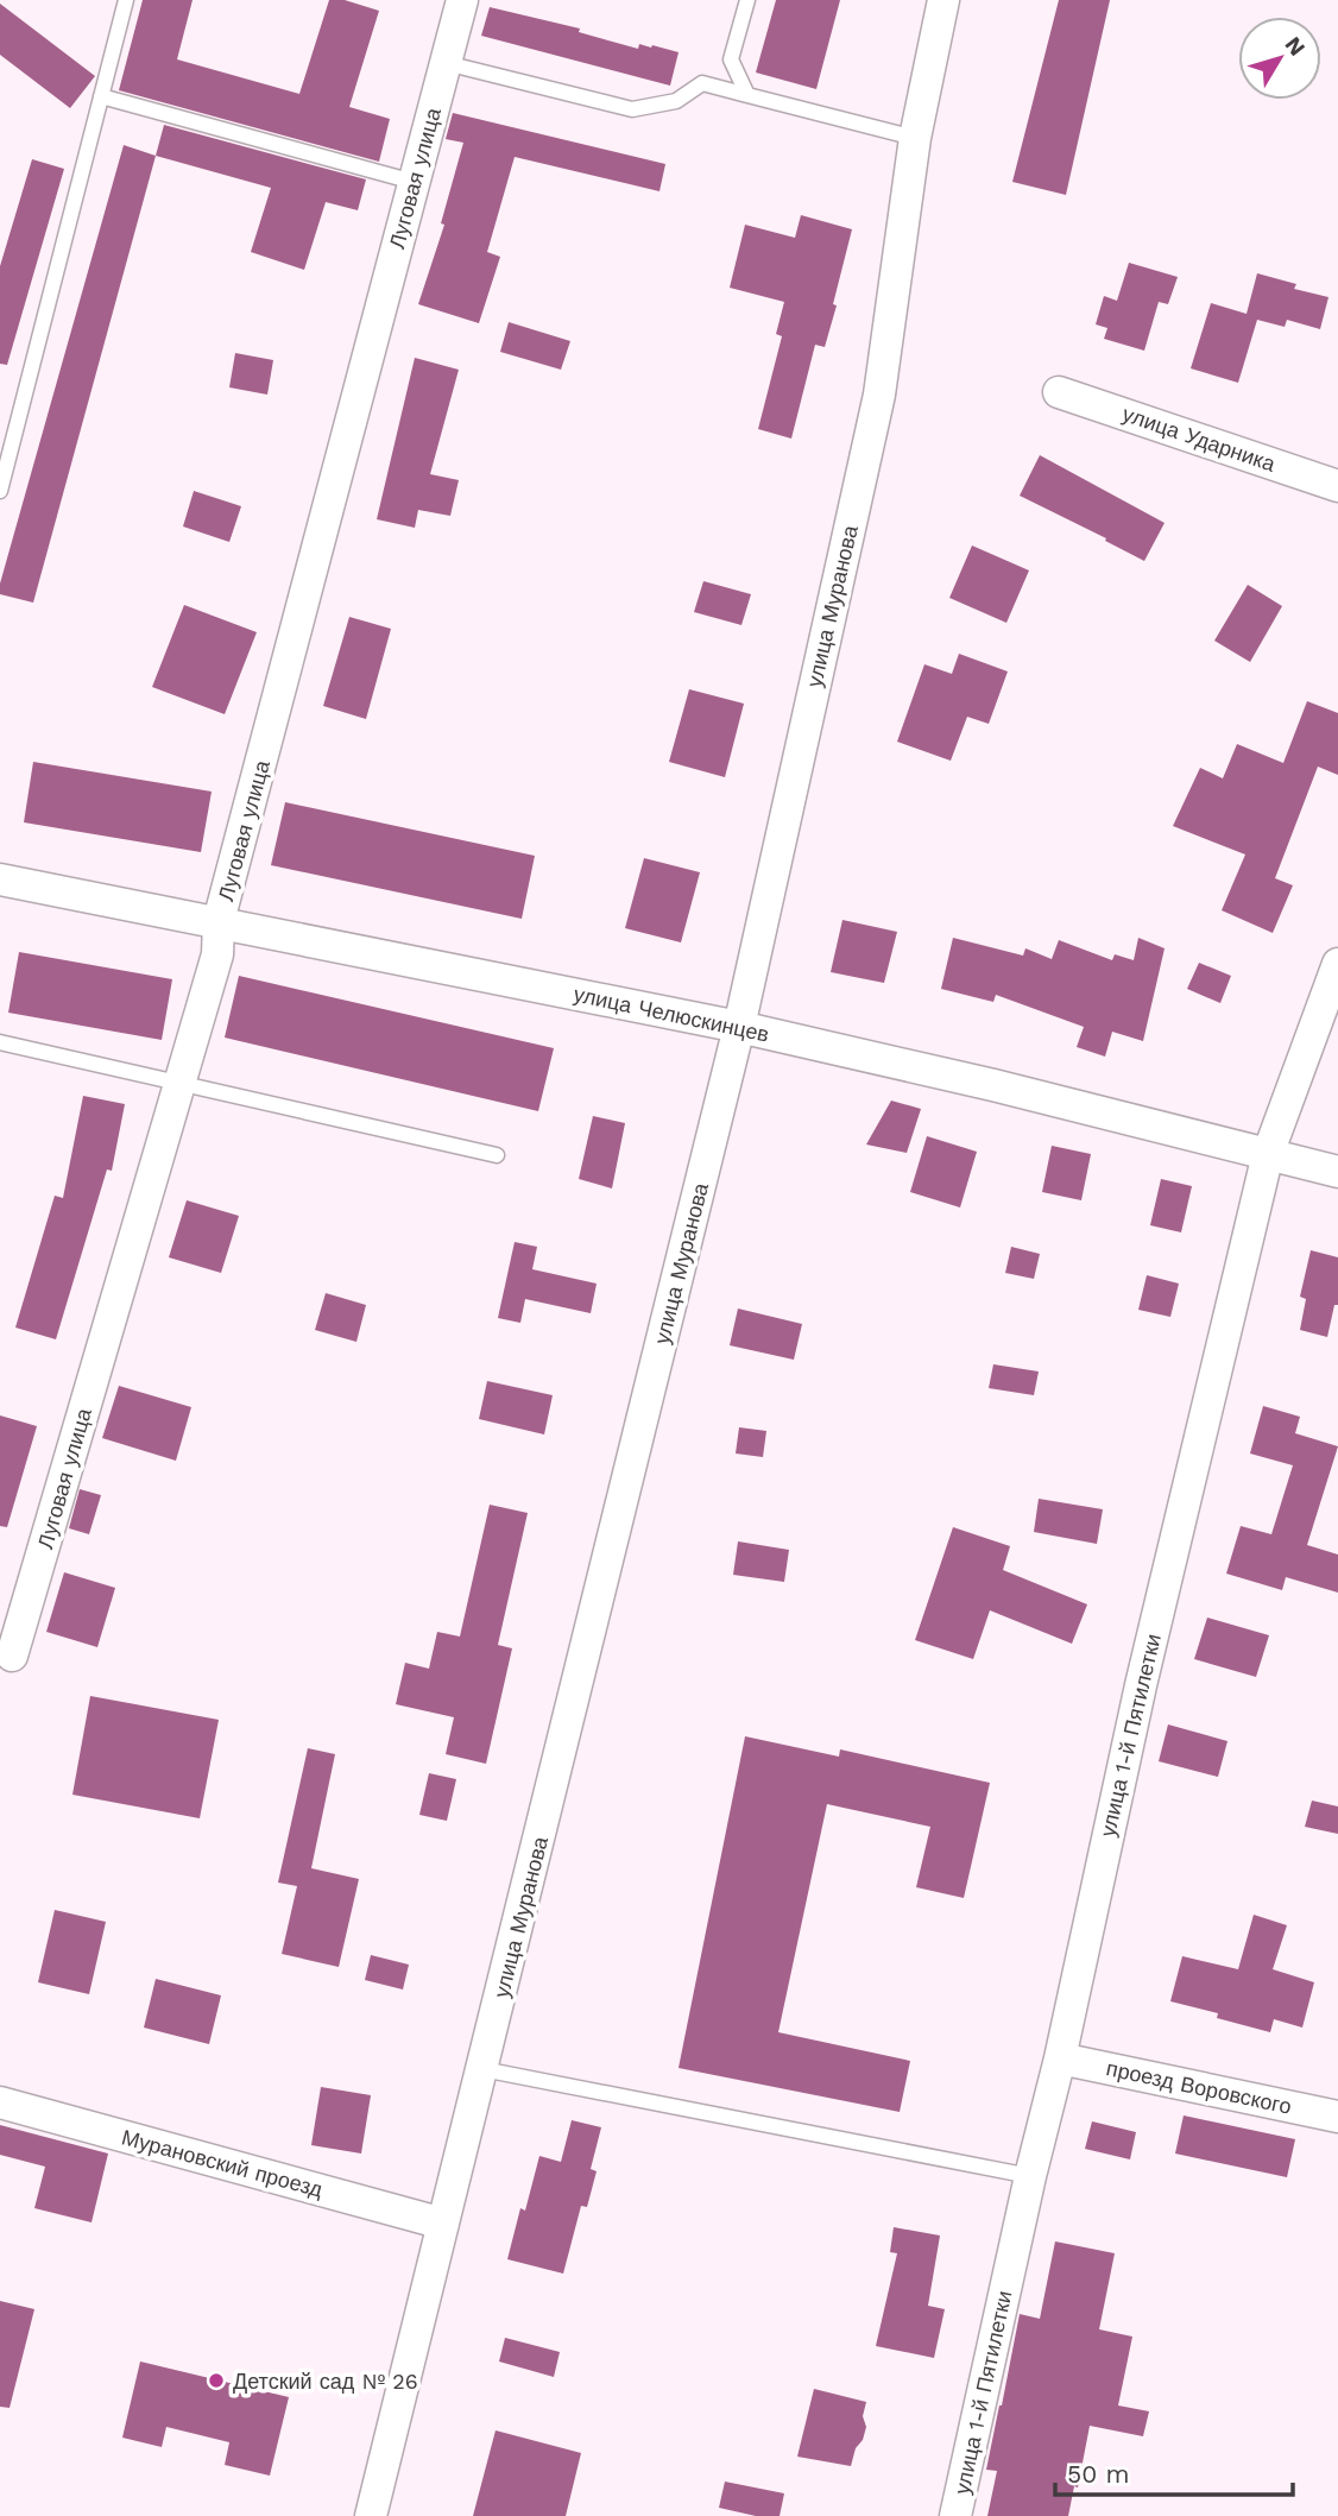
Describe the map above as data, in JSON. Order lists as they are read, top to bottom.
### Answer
{
  "streets": {
    "street": [
      "Луговая улица",
      "улица Ударника",
      "улица Муранова",
      "улица Челюскинцев",
      "улица 1-й Пятилетки",
      "проезд Воровского",
      "Мурановский проезд"
    ]
  },
  "crossings": [
    ["Луговая улица", "улица Челюскинцев"],
    ["улица Муранова", "улица Челюскинцев"],
    ["улица Муранова", "Мурановский проезд"],
    ["улица Челюскинцев", "улица 1-й Пятилетки"],
    ["улица 1-й Пятилетки", "проезд Воровского"]
  ],
  "places": ["Детский сад № 26"],
  "scale_bar": "50 m",
  "north": "top right"
}
